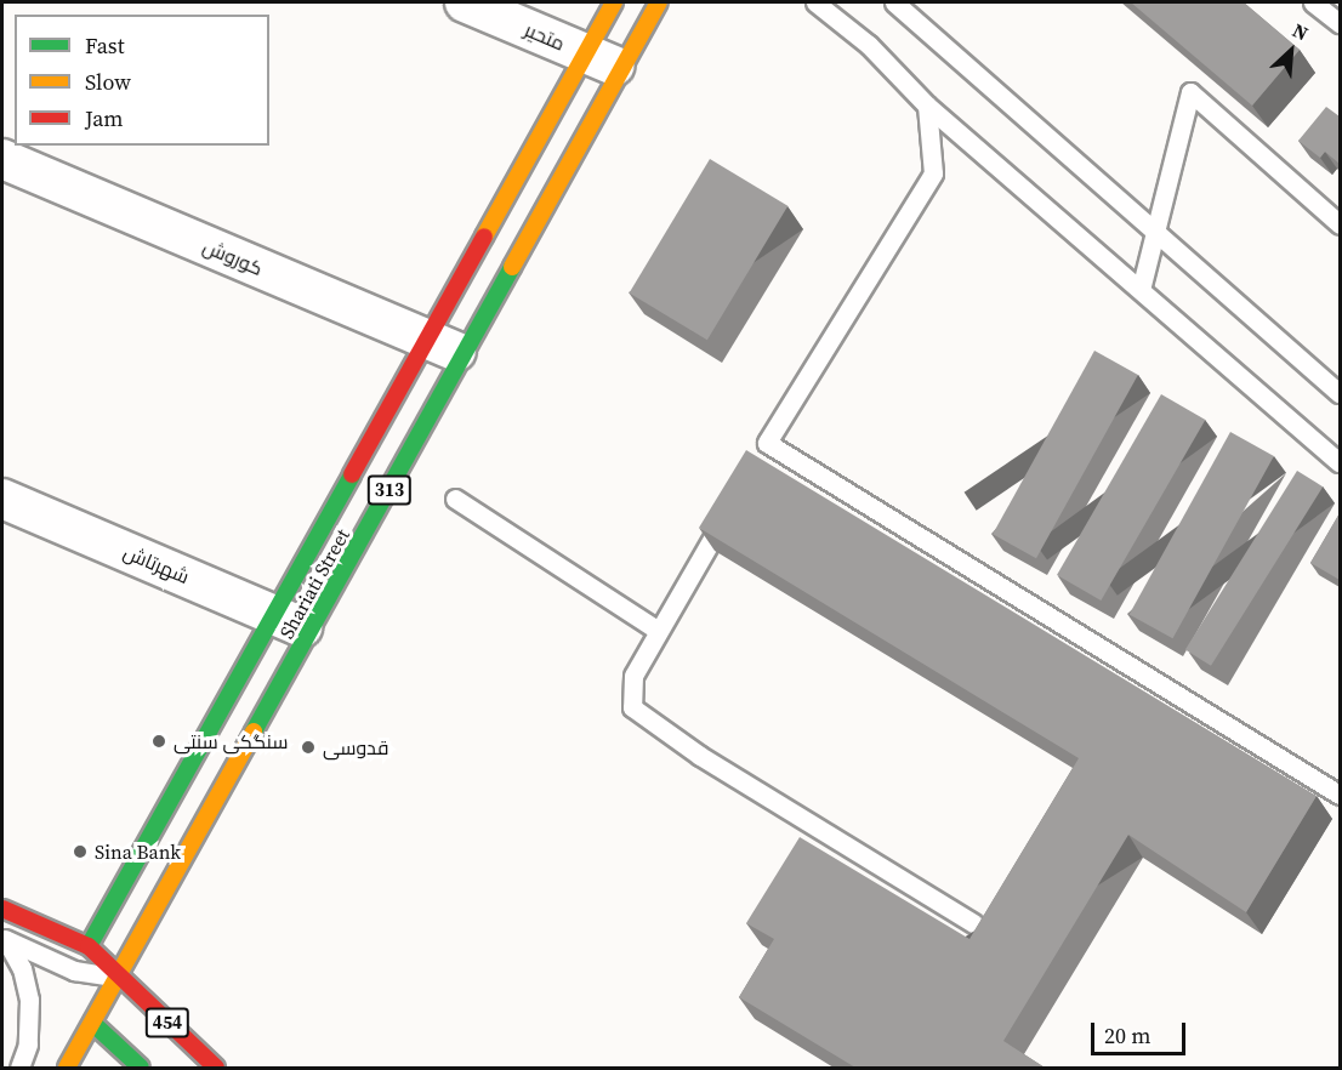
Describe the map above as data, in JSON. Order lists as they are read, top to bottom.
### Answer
{
  "streets": {
    "main road": ["313", "Shariati Street", "454"],
    "street": ["متحیر", "کوروش", "شهرتاش"]
  },
  "crossings": [
    ["متحیر", "Shariati Street"],
    ["کوروش", "Shariati Street"],
    ["شهرتاش", "Shariati Street"],
    ["Shariati Street", "454"]
  ],
  "places": ["سنگکی سنتی", "قدوسی", "Sina Bank"],
  "legend": ["Fast", "Slow", "Jam"],
  "scale_bar": "20 m",
  "north": "top right"
}
